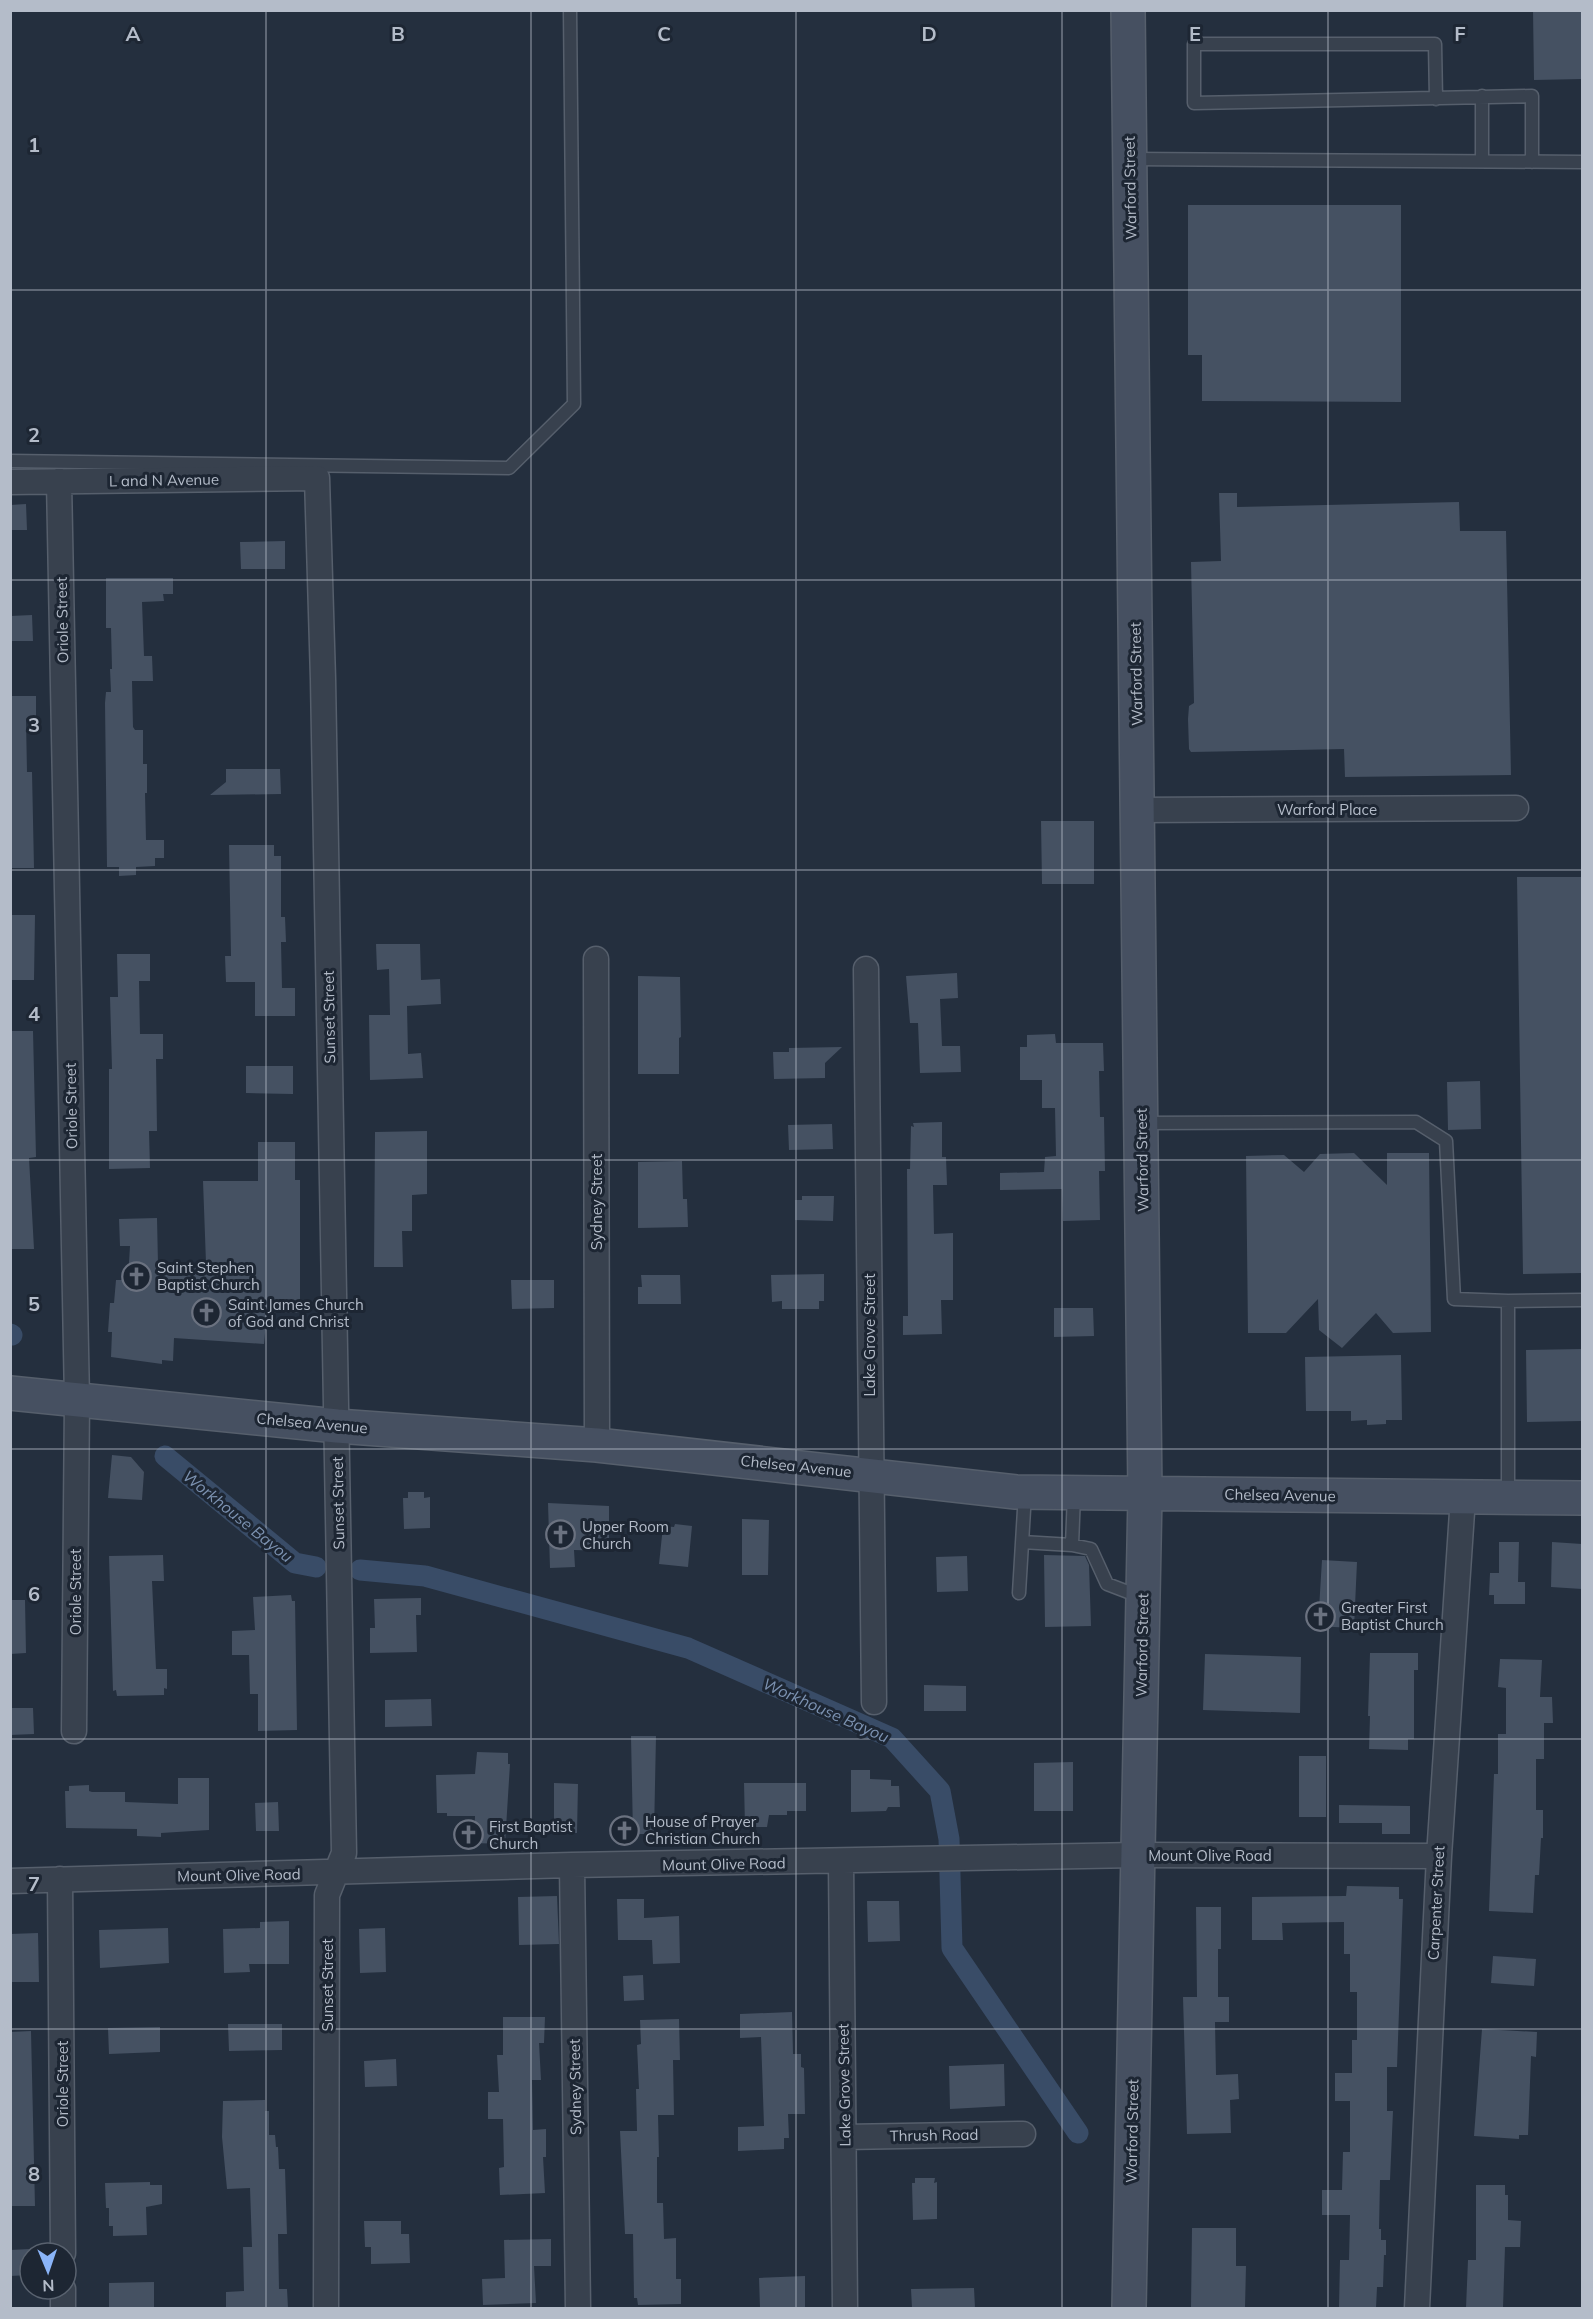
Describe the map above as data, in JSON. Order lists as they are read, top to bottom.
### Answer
{
  "streets": {
    "main road": ["Warford Street", "Chelsea Avenue"],
    "street": [
      "L and N Avenue",
      "Oriole Street",
      "Warford Place",
      "Sunset Street",
      "Sydney Street",
      "Lake Grove Street",
      "Mount Olive Road",
      "Carpenter Street",
      "Thrush Road"
    ]
  },
  "crossings": [
    ["Warford Street", "Warford Place"],
    ["Warford Street", "Chelsea Avenue"],
    ["Warford Street", "Mount Olive Road"],
    ["L and N Avenue", "Oriole Street"],
    ["L and N Avenue", "Sunset Street"],
    ["Oriole Street", "Chelsea Avenue"],
    ["Oriole Street", "Mount Olive Road"],
    ["Sunset Street", "Chelsea Avenue"],
    ["Sunset Street", "Mount Olive Road"],
    ["Sydney Street", "Chelsea Avenue"],
    ["Sydney Street", "Mount Olive Road"],
    ["Lake Grove Street", "Chelsea Avenue"],
    ["Lake Grove Street", "Mount Olive Road"],
    ["Lake Grove Street", "Thrush Road"],
    ["Chelsea Avenue", "Carpenter Street"],
    ["Mount Olive Road", "Carpenter Street"]
  ],
  "water": ["Workhouse Bayou"],
  "places": {
    "church": [
      "Saint Stephen Baptist Church",
      "Saint James Church of God and Christ",
      "Upper Room Church",
      "Greater First Baptist Church",
      "House of Prayer Christian Church",
      "First Baptist Church"
    ]
  },
  "north": "bottom",
  "grid": {
    "columns": [
      "A",
      "B",
      "C",
      "D",
      "E",
      "F"
    ],
    "rows": [
      "1",
      "2",
      "3",
      "4",
      "5",
      "6",
      "7",
      "8"
    ]
  }
}
